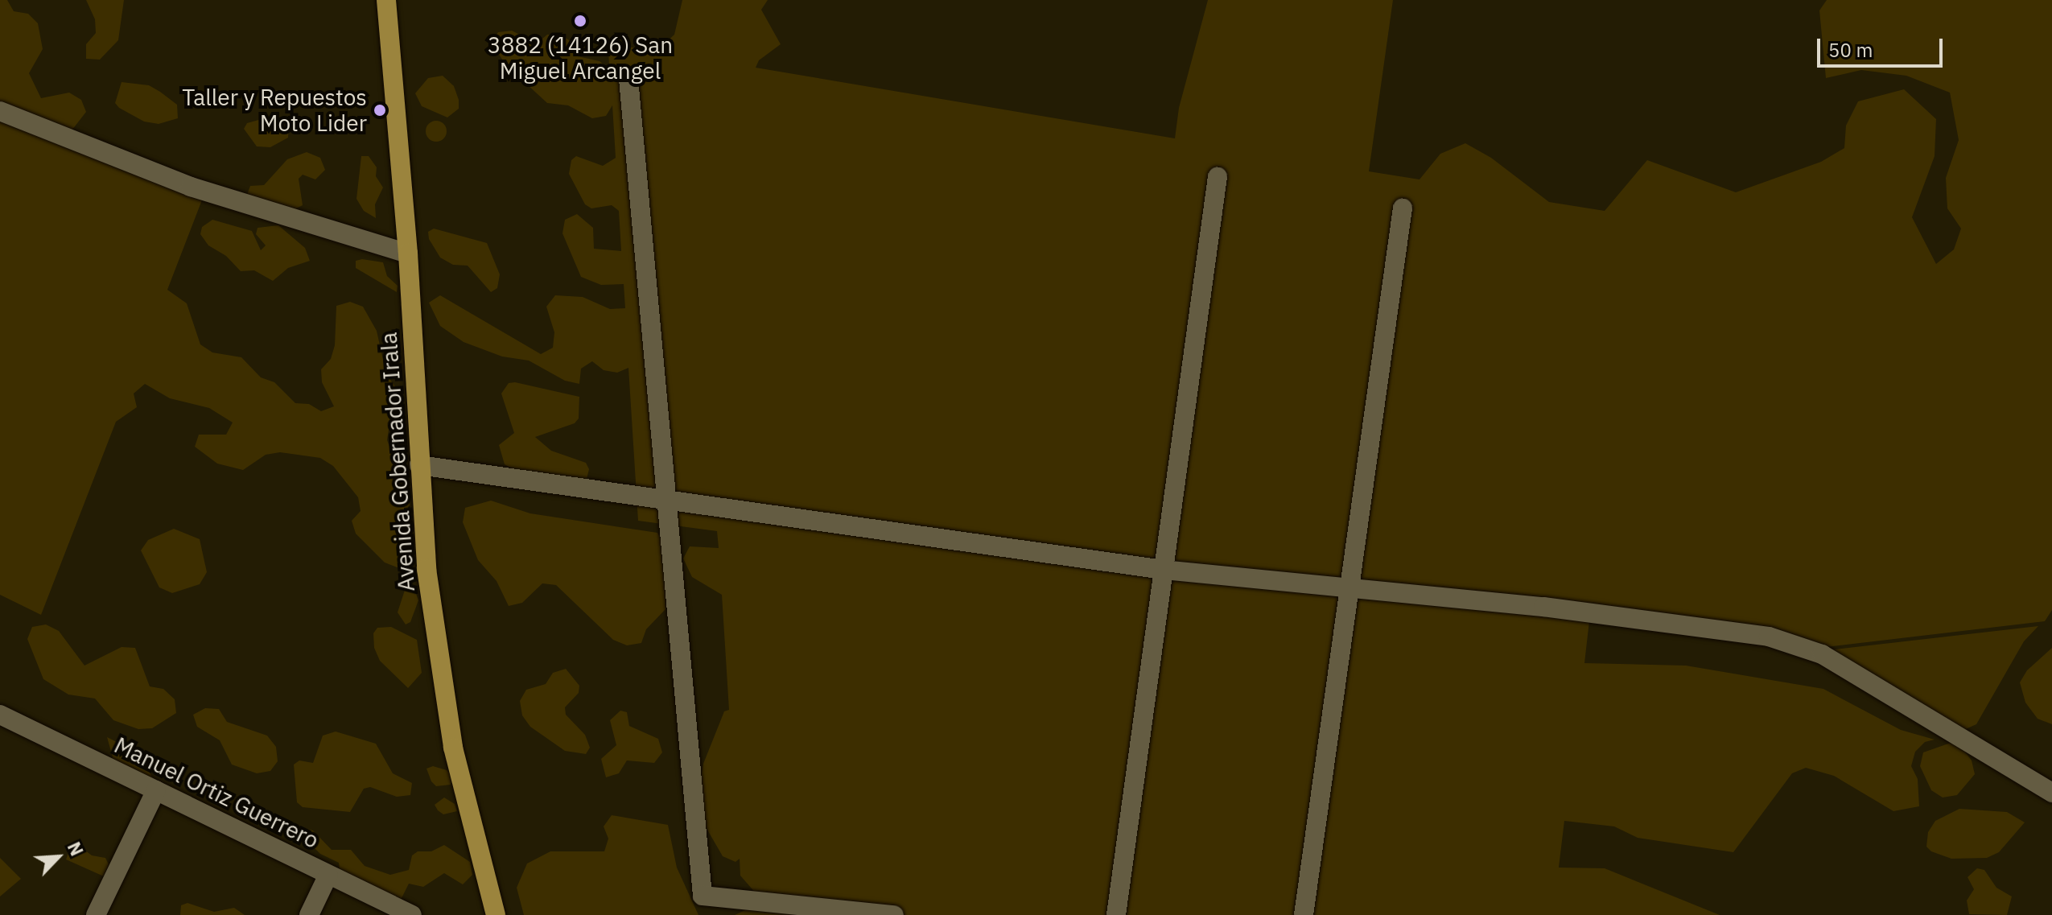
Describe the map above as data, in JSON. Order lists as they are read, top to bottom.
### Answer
{
  "streets": {
    "main road": ["Avenida Gobernador Irala"],
    "street": ["Manuel Ortiz Guerrero"]
  },
  "places": ["3882 (14126) San Miguel Arcangel", "Taller y Repuestos Moto Lider"],
  "scale_bar": "50 m",
  "north": "top right"
}
